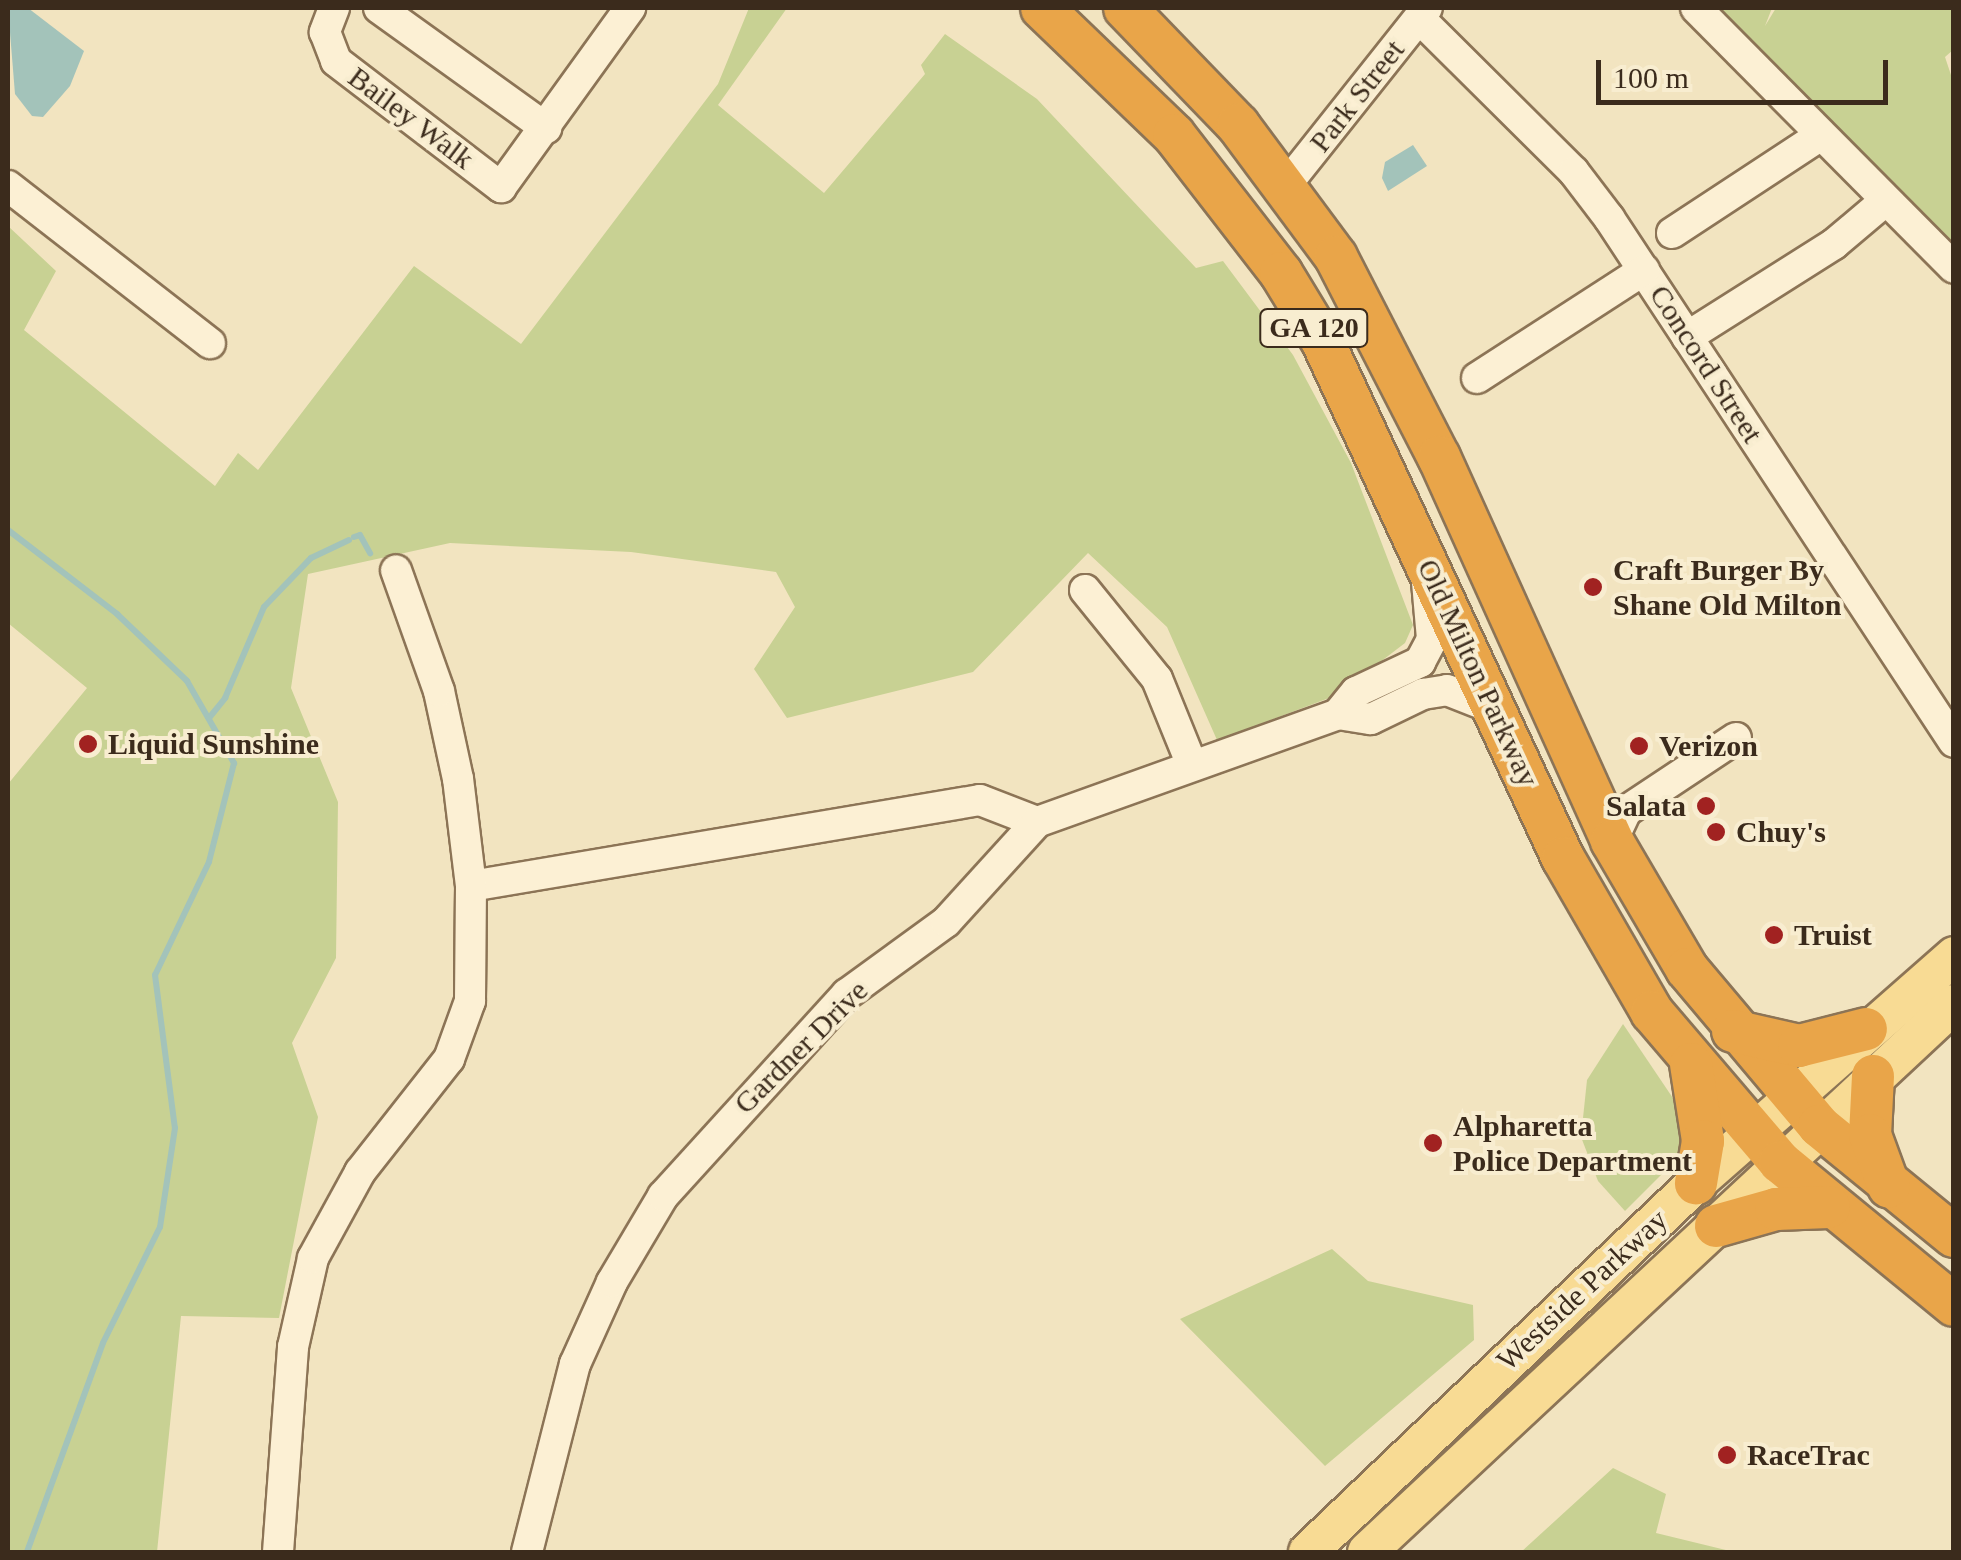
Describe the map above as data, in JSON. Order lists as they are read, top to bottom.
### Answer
{
  "streets": {
    "highway": ["GA 120", "Old Milton Parkway"],
    "main road": ["Westside Parkway"],
    "street": [
      "Park Street",
      "Bailey Walk",
      "Concord Street",
      "Gardner Drive"
    ]
  },
  "crossings": [
    ["Park Street", "Concord Street"],
    ["Park Street", "Old Milton Parkway"],
    ["Old Milton Parkway", "Gardner Drive"],
    ["Old Milton Parkway", "Westside Parkway"]
  ],
  "places": [
    "Craft Burger By Shane Old Milton",
    "Liquid Sunshine",
    "Verizon",
    "Salata",
    "Chuy's",
    "Truist",
    "Alpharetta Police Department",
    "RaceTrac"
  ],
  "scale_bar": "100 m"
}
